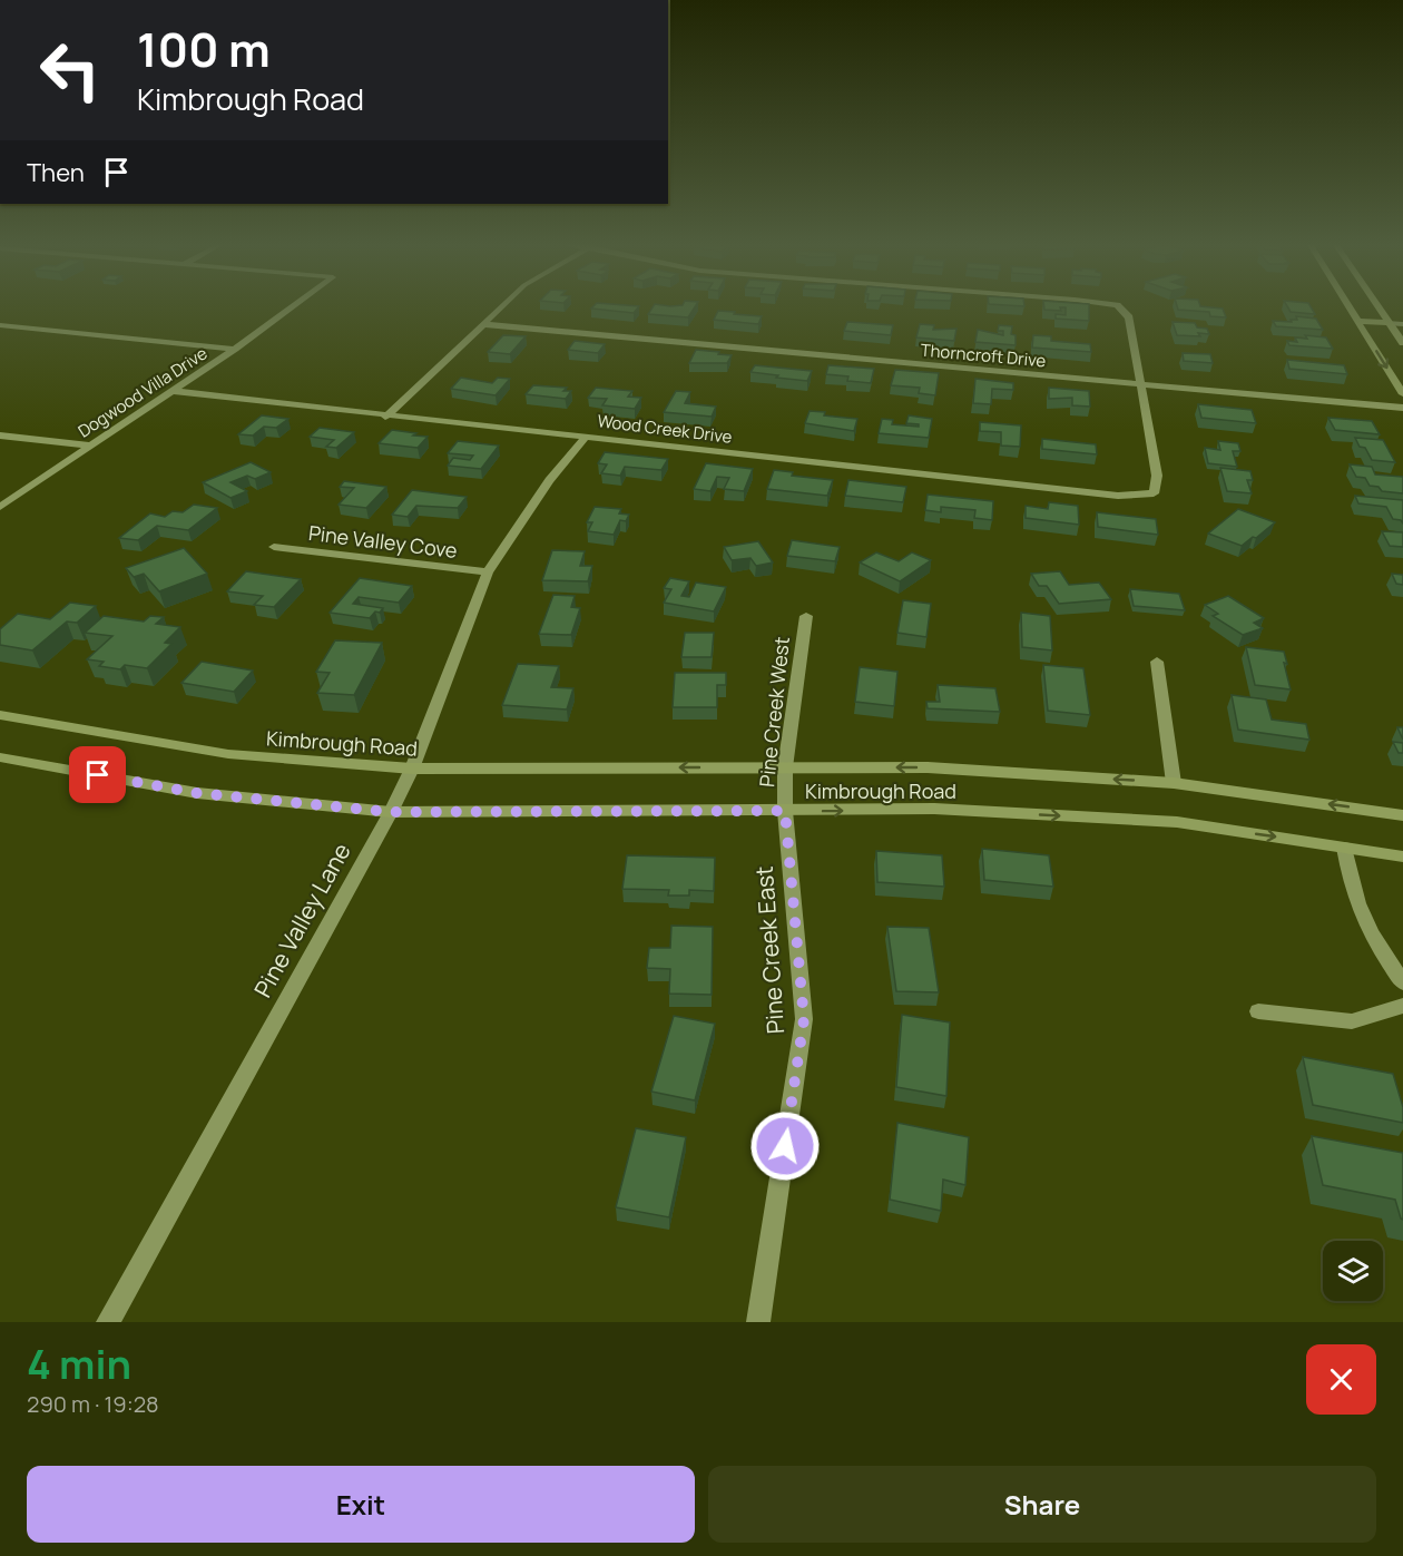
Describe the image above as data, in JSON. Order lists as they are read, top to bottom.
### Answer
{
  "streets": {
    "street": [
      "Thorncroft Drive",
      "Dogwood Villa Drive",
      "Wood Creek Drive",
      "Pine Valley Cove",
      "Pine Creek West",
      "Kimbrough Road",
      "Pine Valley Lane",
      "Pine Creek East"
    ]
  },
  "crossings": [
    ["Thorncroft Drive", "Wood Creek Drive"],
    ["Dogwood Villa Drive", "Wood Creek Drive"],
    ["Wood Creek Drive", "Pine Valley Lane"],
    ["Pine Valley Cove", "Pine Valley Lane"],
    ["Pine Creek West", "Kimbrough Road"],
    ["Pine Creek West", "Pine Creek East"],
    ["Kimbrough Road", "Pine Valley Lane"],
    ["Kimbrough Road", "Pine Creek East"]
  ],
  "page": {
    "turn": ["100 m", "Kimbrough Road"],
    "then": "Then",
    "heading": ["4 min", "290 m · 19:28"],
    "buttons": ["Exit", "Share"]
  }
}
